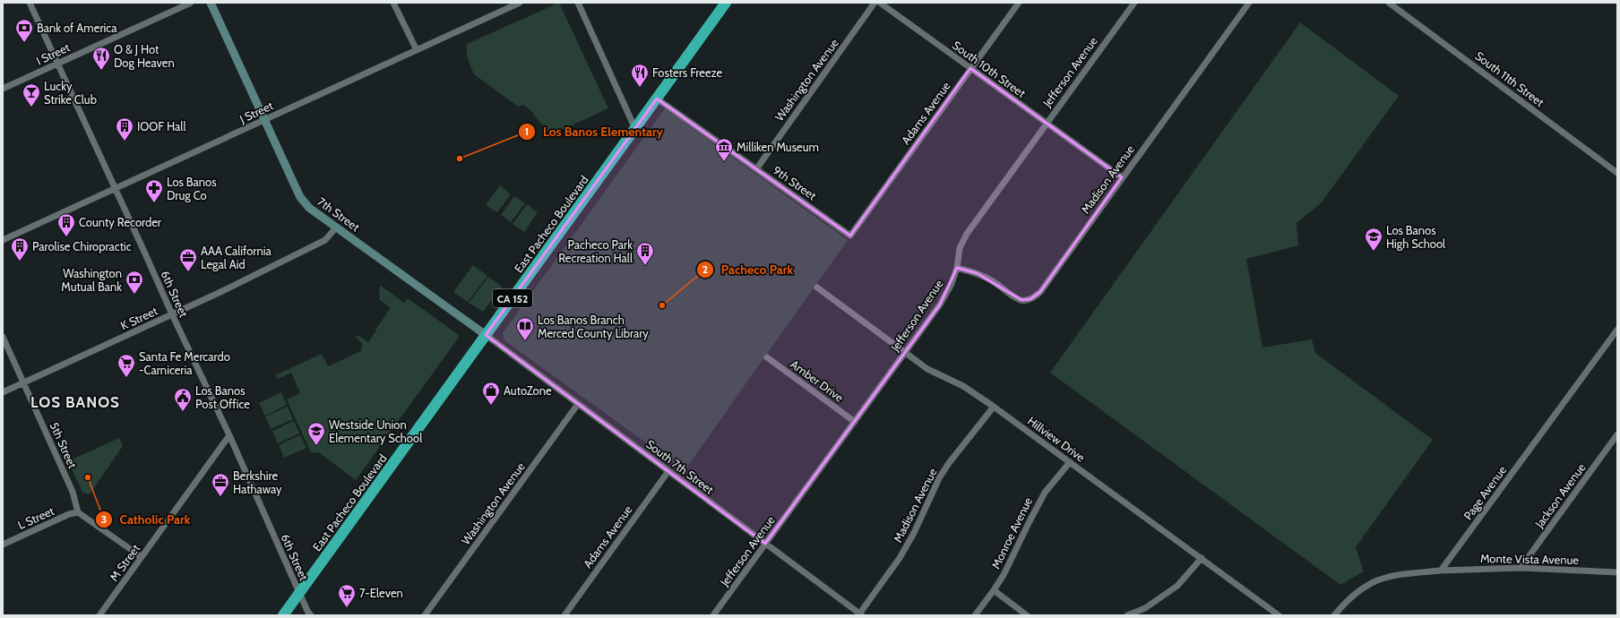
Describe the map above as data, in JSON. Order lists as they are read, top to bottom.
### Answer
{
  "streets": {
    "highway": ["East Pacheco Boulevard", "CA 152"],
    "street": [
      "I Street",
      "South 10th Street",
      "Jefferson Avenue",
      "South 11th Street",
      "Washington Avenue",
      "J Street",
      "Adams Avenue",
      "Madison Avenue",
      "9th Street",
      "7th Street",
      "6th Street",
      "K Street",
      "Amber Drive",
      "Hillview Drive",
      "5th Street",
      "South 7th Street",
      "Page Avenue",
      "Jackson Avenue",
      "L Street",
      "Monroe Avenue",
      "Monte Vista Avenue",
      "M Street"
    ]
  },
  "crossings": [
    ["I Street", "6th Street"],
    ["South 10th Street", "Jefferson Avenue"],
    ["South 10th Street", "Adams Avenue"],
    ["South 10th Street", "Madison Avenue"],
    ["Jefferson Avenue", "Madison Avenue"],
    ["Jefferson Avenue", "Amber Drive"],
    ["Jefferson Avenue", "Hillview Drive"],
    ["Jefferson Avenue", "South 7th Street"],
    ["Washington Avenue", "9th Street"],
    ["Washington Avenue", "South 7th Street"],
    ["J Street", "7th Street"],
    ["J Street", "6th Street"],
    ["Adams Avenue", "9th Street"],
    ["Adams Avenue", "South 7th Street"],
    ["Madison Avenue", "Hillview Drive"],
    ["Madison Avenue", "South 7th Street"],
    ["9th Street", "East Pacheco Boulevard"],
    ["7th Street", "East Pacheco Boulevard"],
    ["7th Street", "K Street"],
    ["7th Street", "South 7th Street"],
    ["East Pacheco Boulevard", "6th Street"],
    ["East Pacheco Boulevard", "South 7th Street"],
    ["6th Street", "K Street"],
    ["6th Street", "M Street"],
    ["K Street", "5th Street"],
    ["Hillview Drive", "Monroe Avenue"],
    ["5th Street", "L Street"],
    ["Page Avenue", "Monte Vista Avenue"],
    ["Jackson Avenue", "Monte Vista Avenue"]
  ],
  "districts": ["LOS BANOS"],
  "places": {
    "bank": ["Bank of America", "Washington Mutual Bank"],
    "restaurant": ["O & J Hot Dog Heaven", "Fosters Freeze"],
    "bar": ["Lucky Strike Club"],
    "building": [
      "IOOF Hall",
      "County Recorder",
      "Parolise Chiropractic",
      "Pacheco Park Recreation Hall"
    ],
    "other": ["Los Banos Elementary", "Pacheco Park", "Catholic Park"],
    "museum": ["Milliken Museum"],
    "pharmacy": ["Los Banos Drug Co"],
    "school or university": ["Los Banos High School", "Westside Union Elementary School"],
    "office": ["AAA California Legal Aid", "Berkshire Hathaway"],
    "library": ["Los Banos Branch Merced County Library"],
    "supermarket": ["Santa Fe Mercardo -Carniceria", "7-Eleven"],
    "shop": ["AutoZone"],
    "public building": ["Los Banos Post Office"]
  }
}
